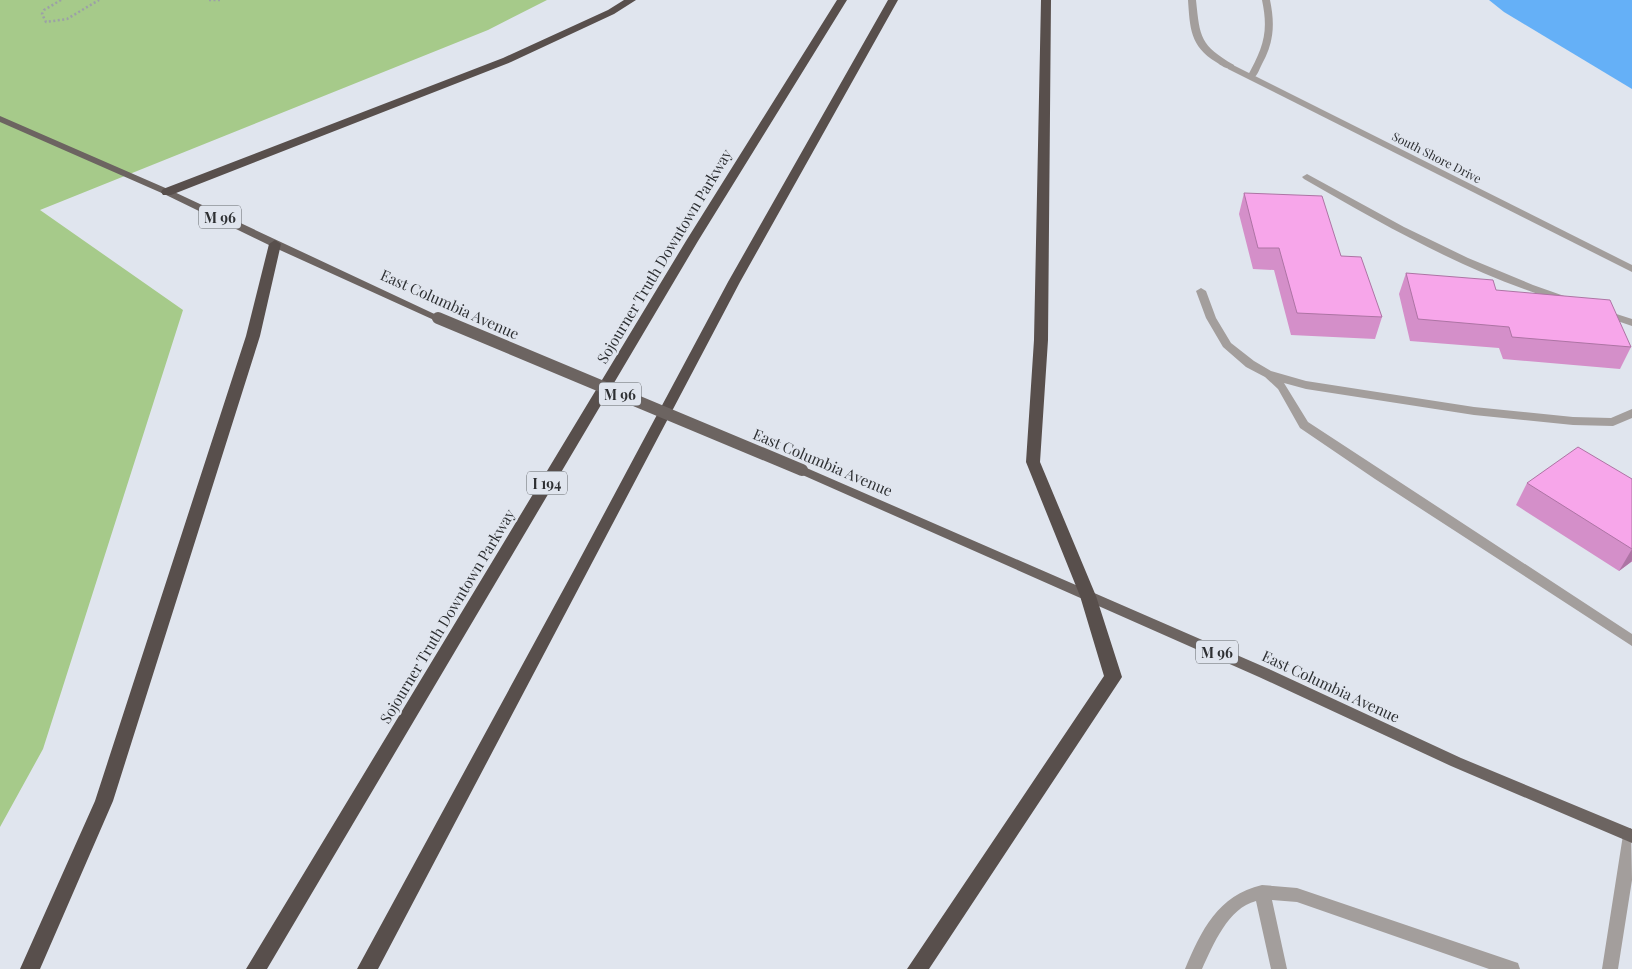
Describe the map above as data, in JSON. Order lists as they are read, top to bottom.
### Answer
{
  "streets": {
    "highway": ["Sojourner Truth Downtown Parkway", "I 194"],
    "main road": ["M 96", "East Columbia Avenue"],
    "street": ["South Shore Drive"]
  }
}
